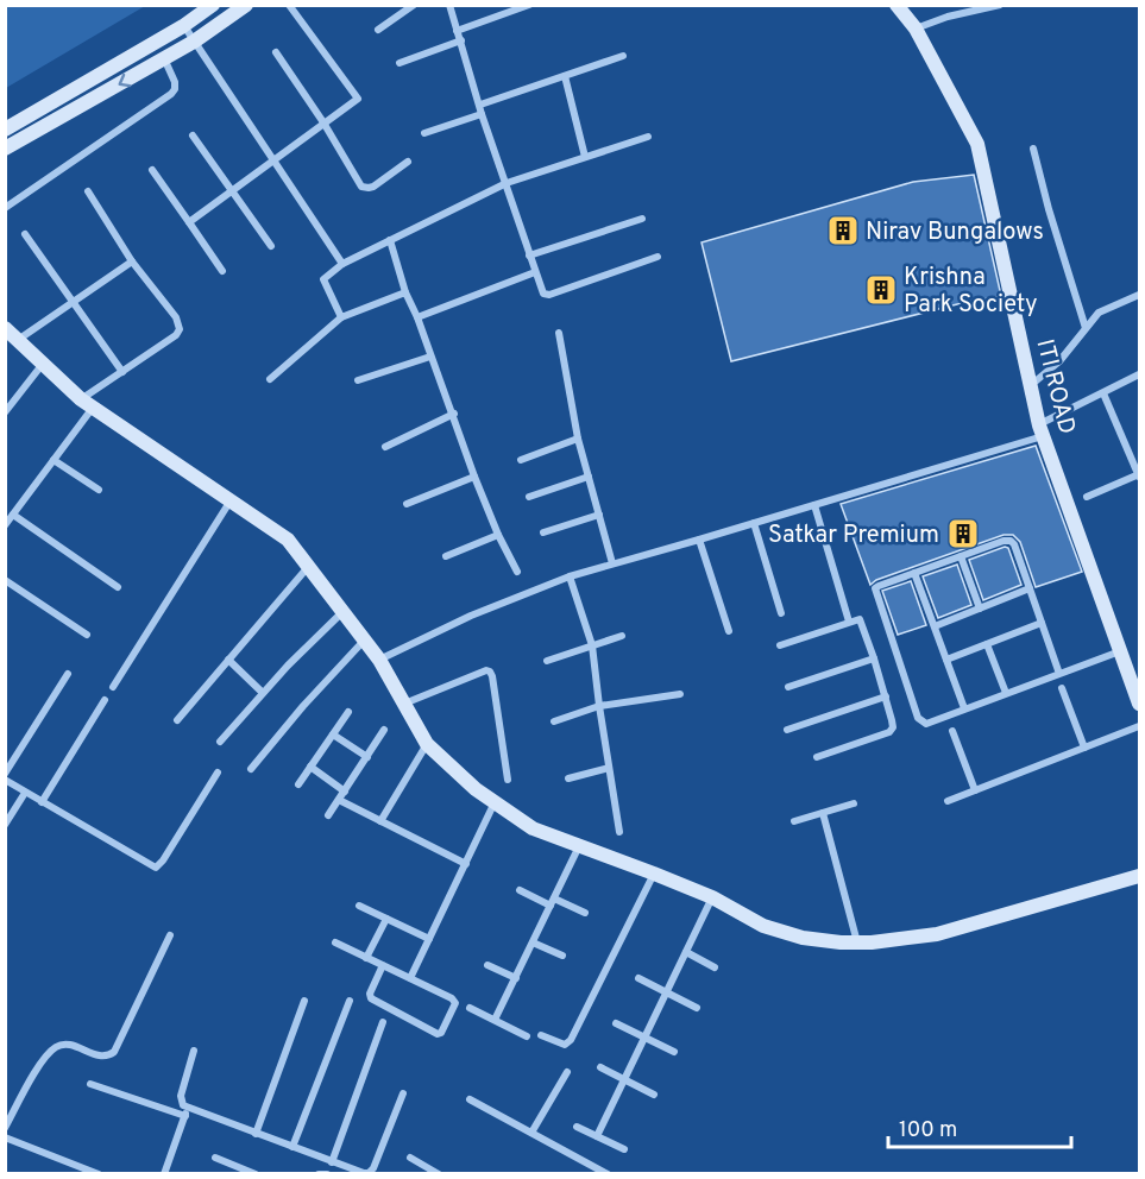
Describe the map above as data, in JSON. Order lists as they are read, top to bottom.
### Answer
{
  "streets": {
    "street": ["ITI ROAD"]
  },
  "places": {
    "building": ["Nirav Bungalows", "Krishna Park Society", "Satkar Premium"]
  },
  "scale_bar": "100 m"
}
